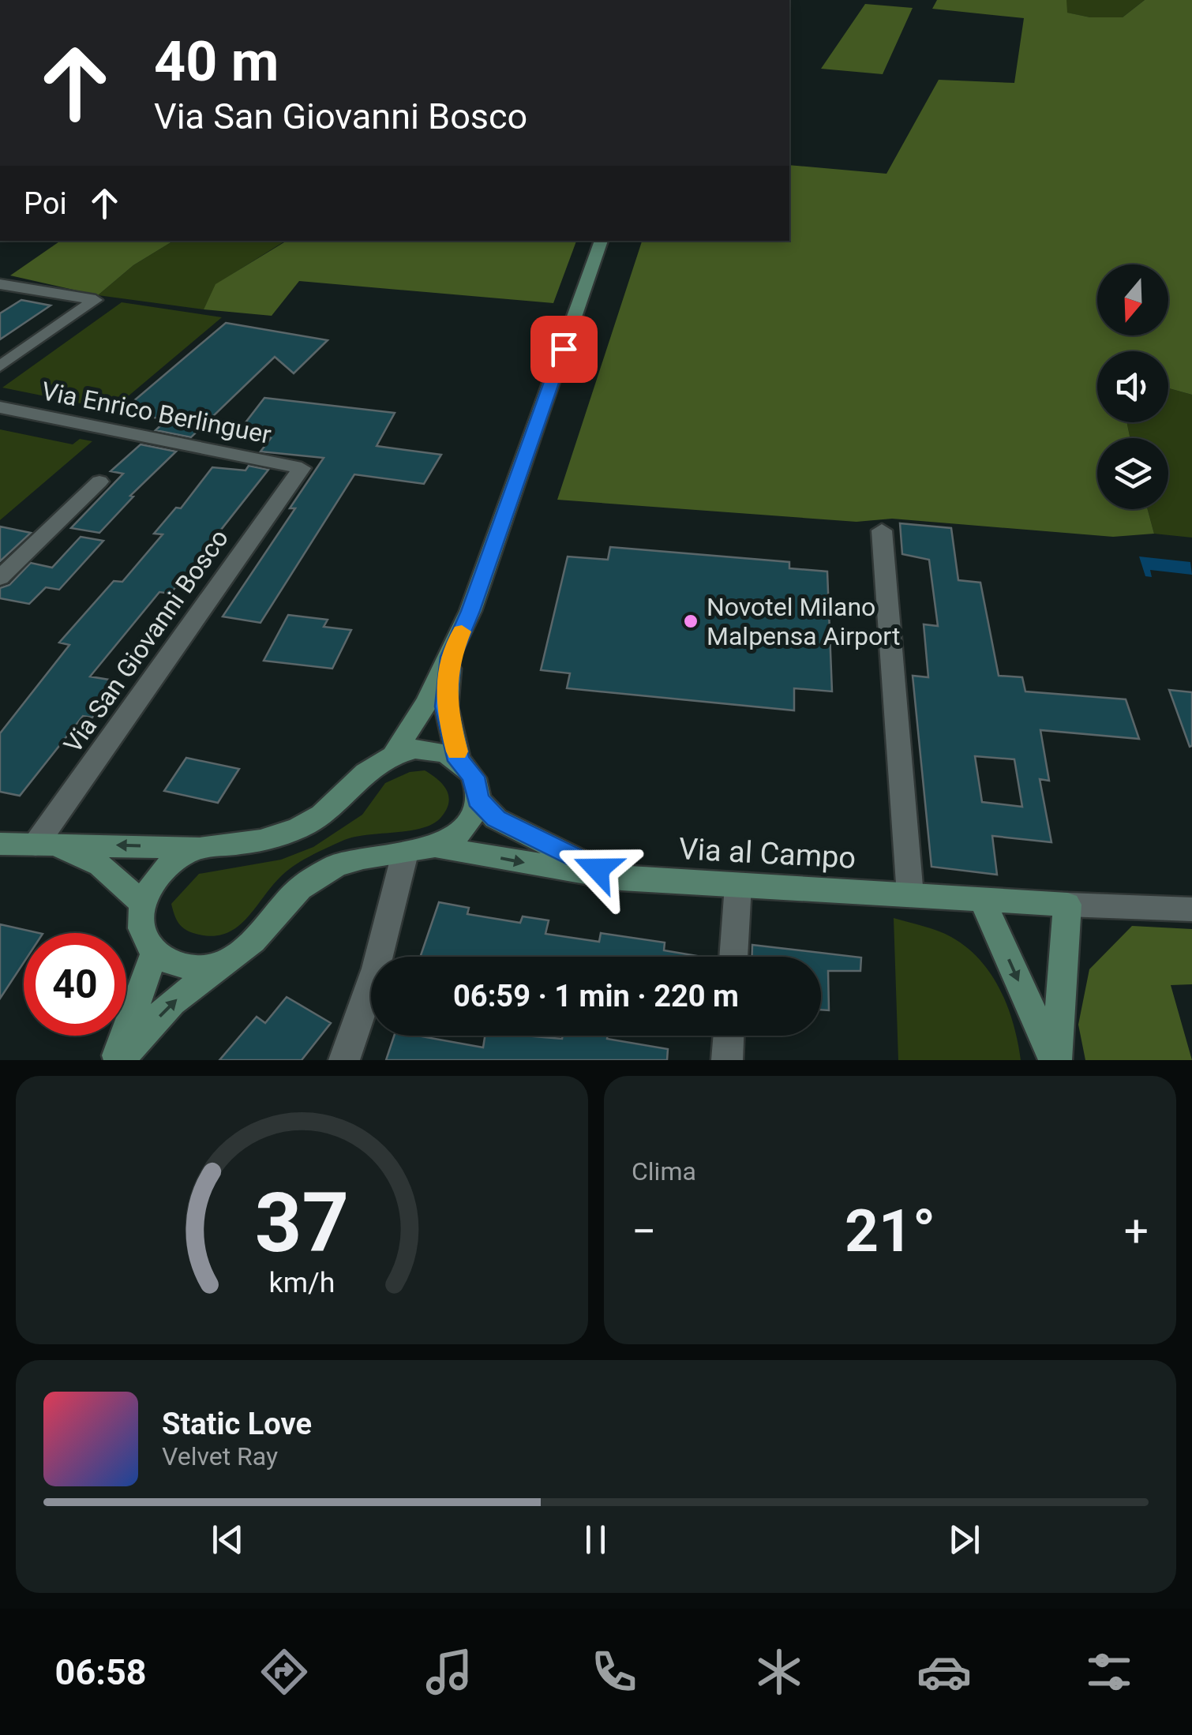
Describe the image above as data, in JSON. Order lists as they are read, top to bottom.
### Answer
{
  "streets": {
    "street": ["Via Enrico Berlinguer", "Via San Giovanni Bosco", "Via al Campo"]
  },
  "crossings": [
    ["Via Enrico Berlinguer", "Via San Giovanni Bosco"]
  ],
  "places": ["Novotel Milano Malpensa Airport"],
  "north": "bottom",
  "page": {
    "turn": ["40 m", "Via San Giovanni Bosco"],
    "then": "Poi",
    "limit": "40",
    "trip": "06:59 · 1 min · 220 m",
    "tile": "Clima",
    "heat": ["−", "21°", "+"],
    "song": ["Static Love", "Velvet Ray"],
    "tabs": "06:58",
    "gauge": ["37", "km/h"]
  }
}
